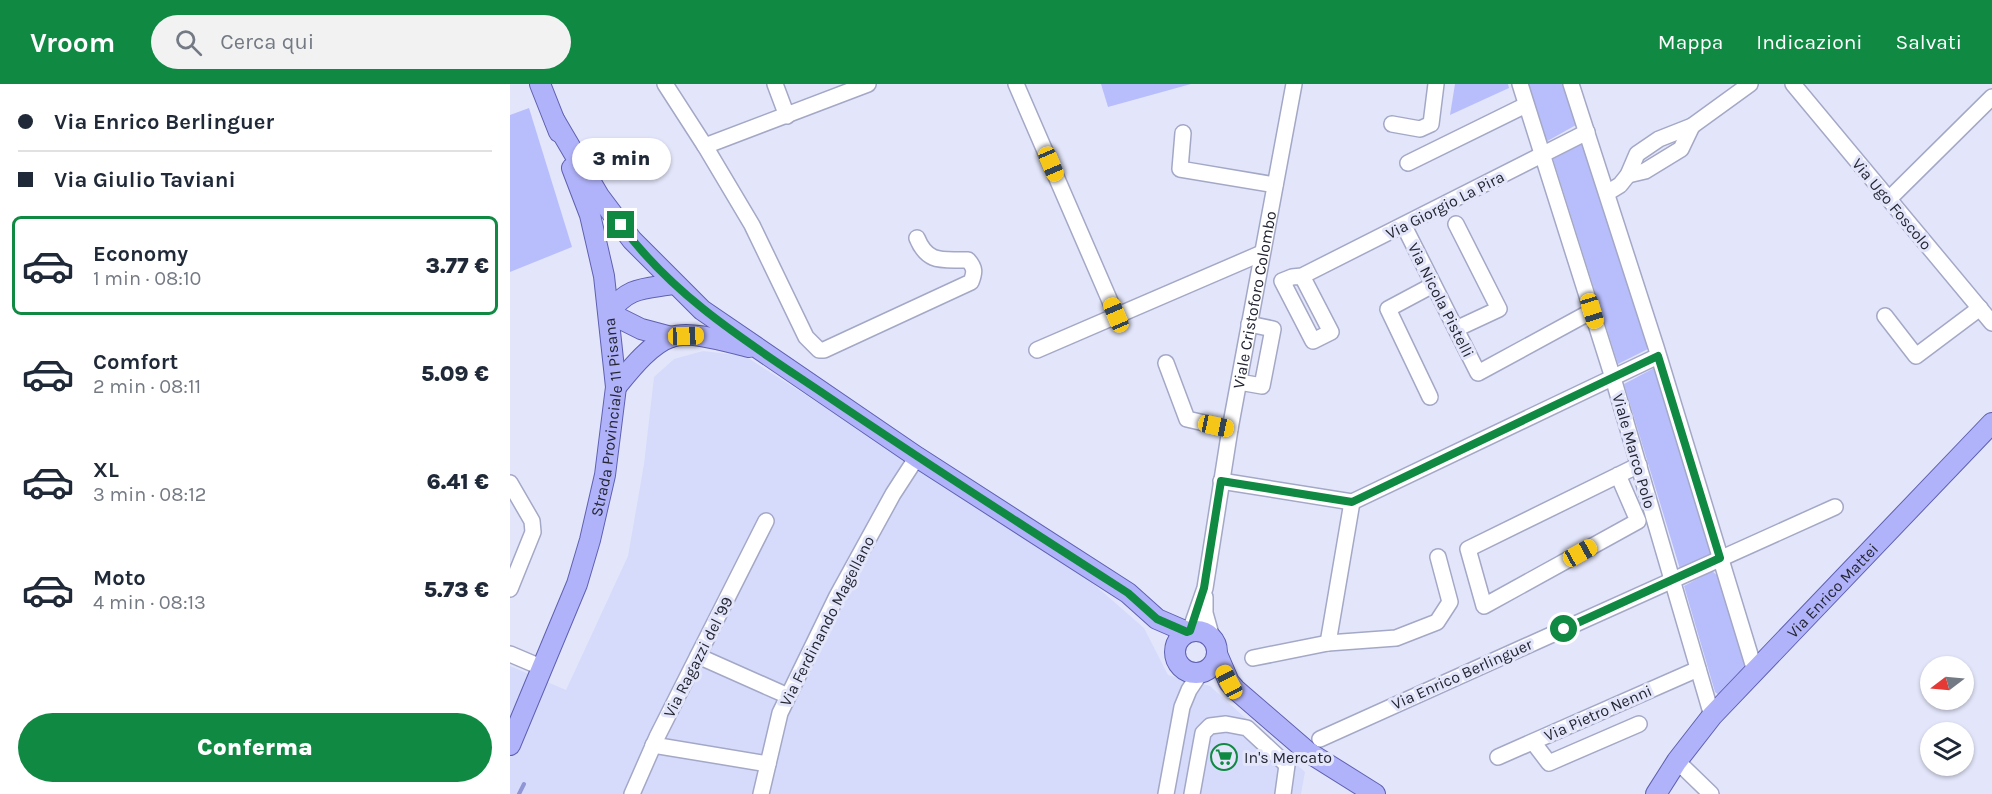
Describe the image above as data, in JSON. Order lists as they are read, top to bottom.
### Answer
{
  "streets": {
    "main road": ["Viale Cristoforo Colombo", "Strada Provinciale 11 Pisana", "Via Enrico Mattei"],
    "street": [
      "Via Ugo Foscolo",
      "Via Giorgio La Pira",
      "Via Nicola Pistelli",
      "Viale Marco Polo",
      "Via Ferdinando Magellano",
      "Via Ragazzi del '99",
      "Via Enrico Berlinguer",
      "Via Pietro Nenni"
    ]
  },
  "crossings": [
    ["Via Giorgio La Pira", "Via Nicola Pistelli"],
    ["Via Giorgio La Pira", "Viale Marco Polo"],
    ["Via Nicola Pistelli", "Viale Marco Polo"],
    ["Viale Marco Polo", "Via Enrico Mattei"],
    ["Viale Marco Polo", "Via Enrico Berlinguer"],
    ["Viale Marco Polo", "Via Pietro Nenni"]
  ],
  "places": {
    "supermarket": ["In's Mercato"]
  },
  "north": "left",
  "page": {
    "header": "Vroom",
    "search": "Cerca qui",
    "nav": ["Mappa", "Indicazioni", "Salvati"],
    "banner": ["Via Enrico Berlinguer", "Via Giulio Taviani"],
    "bubble": "3 min",
    "list": [
      {
        "name": "Economy",
        "note": "1 min · 08:10",
        "value": "3.77 €"
      },
      {
        "name": "Comfort",
        "note": "2 min · 08:11",
        "value": "5.09 €"
      },
      {
        "name": "XL",
        "note": "3 min · 08:12",
        "value": "6.41 €"
      },
      {
        "name": "Moto",
        "note": "4 min · 08:13",
        "value": "5.73 €"
      }
    ],
    "buttons": "Conferma"
  }
}
